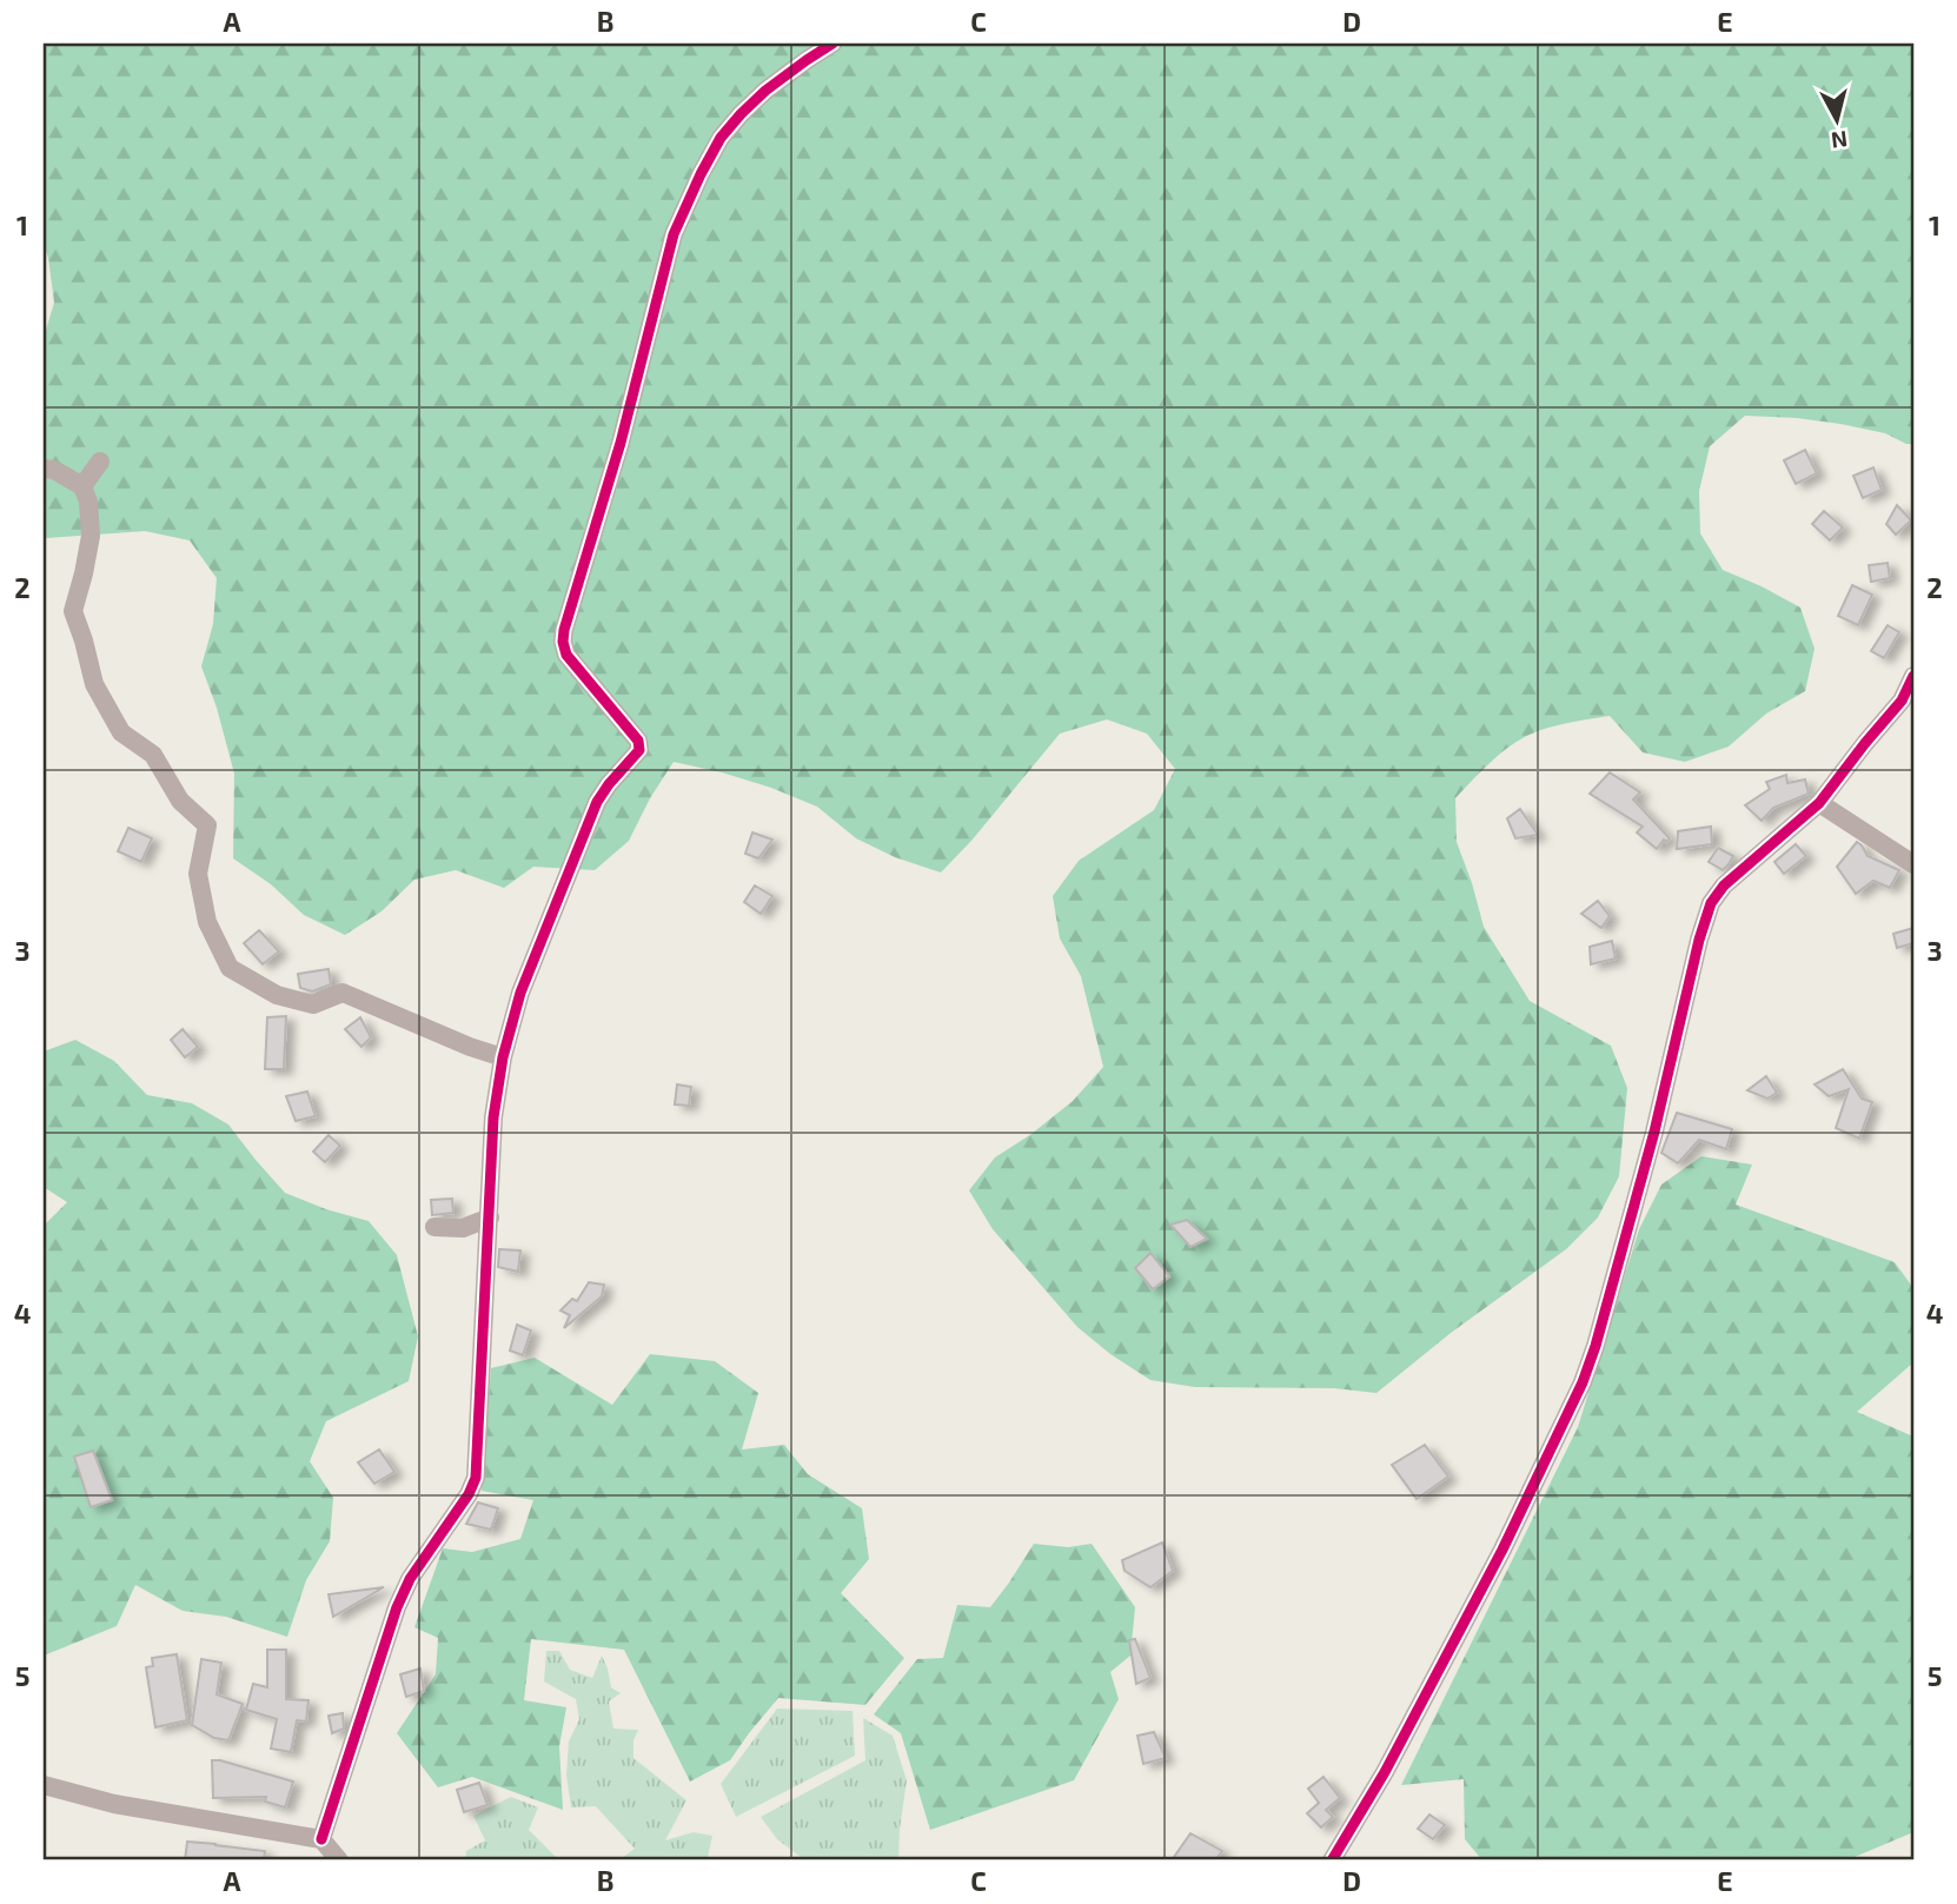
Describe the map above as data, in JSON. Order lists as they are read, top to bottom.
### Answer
{
  "north": "bottom",
  "grid": {
    "columns": [
      "A",
      "B",
      "C",
      "D",
      "E"
    ],
    "rows": [
      "1",
      "2",
      "3",
      "4",
      "5"
    ]
  }
}
